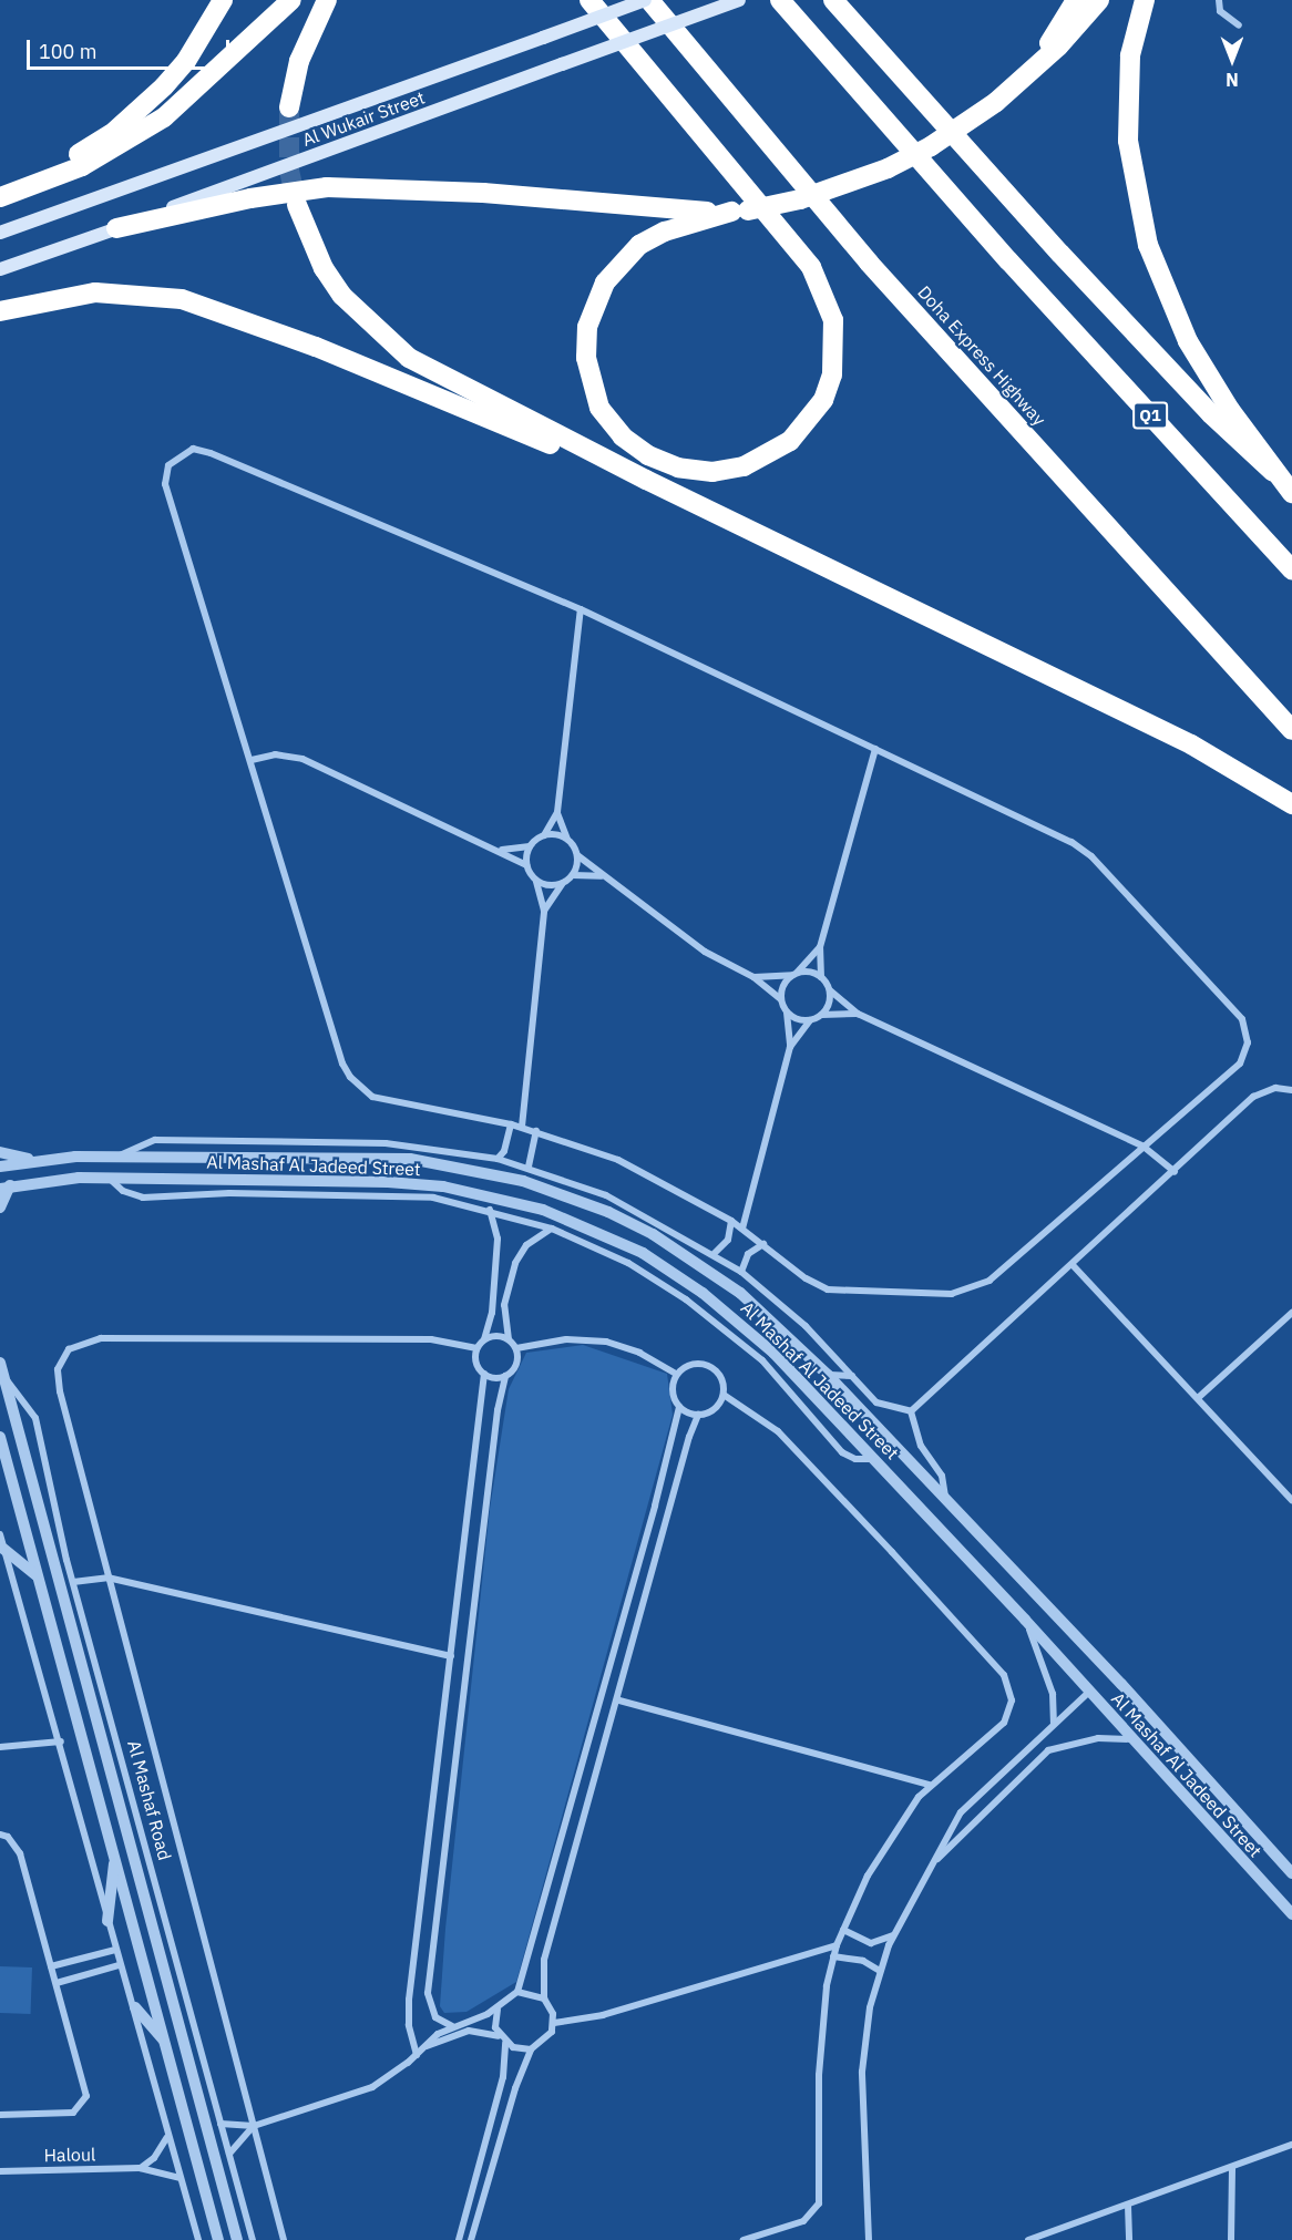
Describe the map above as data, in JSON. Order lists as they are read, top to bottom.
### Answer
{
  "streets": {
    "highway": ["Doha Express Highway", "Q1"],
    "main road": ["Al Wukair Street"],
    "street": ["Al Mashaf Al Jadeed Street", "Al Mashaf Road", "Haloul"]
  },
  "scale_bar": "100 m",
  "north": "bottom"
}
